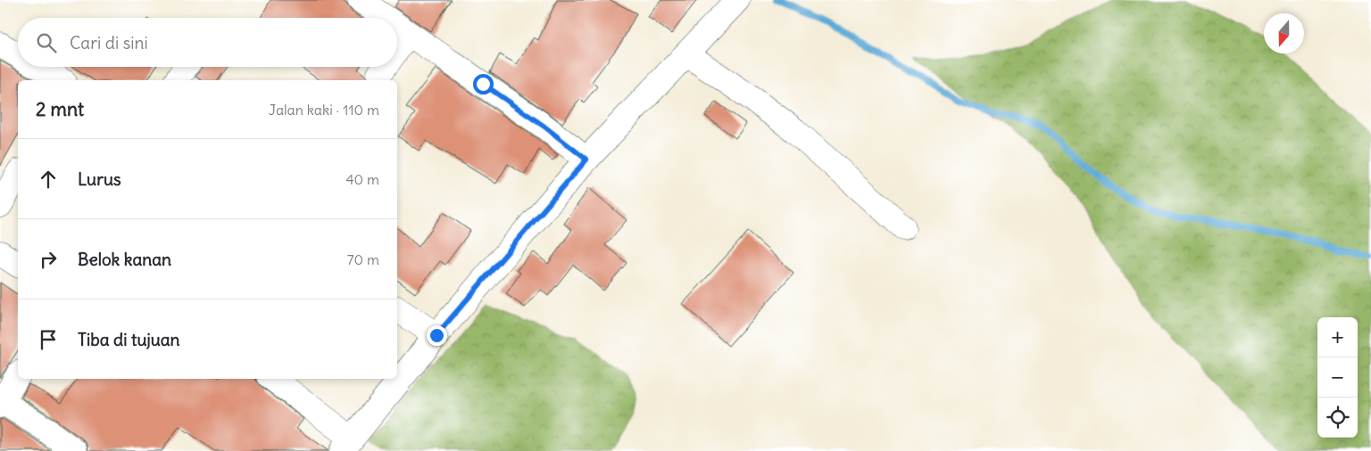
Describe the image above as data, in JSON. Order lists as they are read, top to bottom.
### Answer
{
  "north": "bottom",
  "page": {
    "search": "Cari di sini",
    "heading": ["2 mnt", "Jalan kaki · 110 m"],
    "list": [
      ["Lurus", "40 m"],
      ["Belok kanan", "70 m"],
      "Tiba di tujuan"
    ],
    "map_buttons": ["+", "−"]
  }
}
